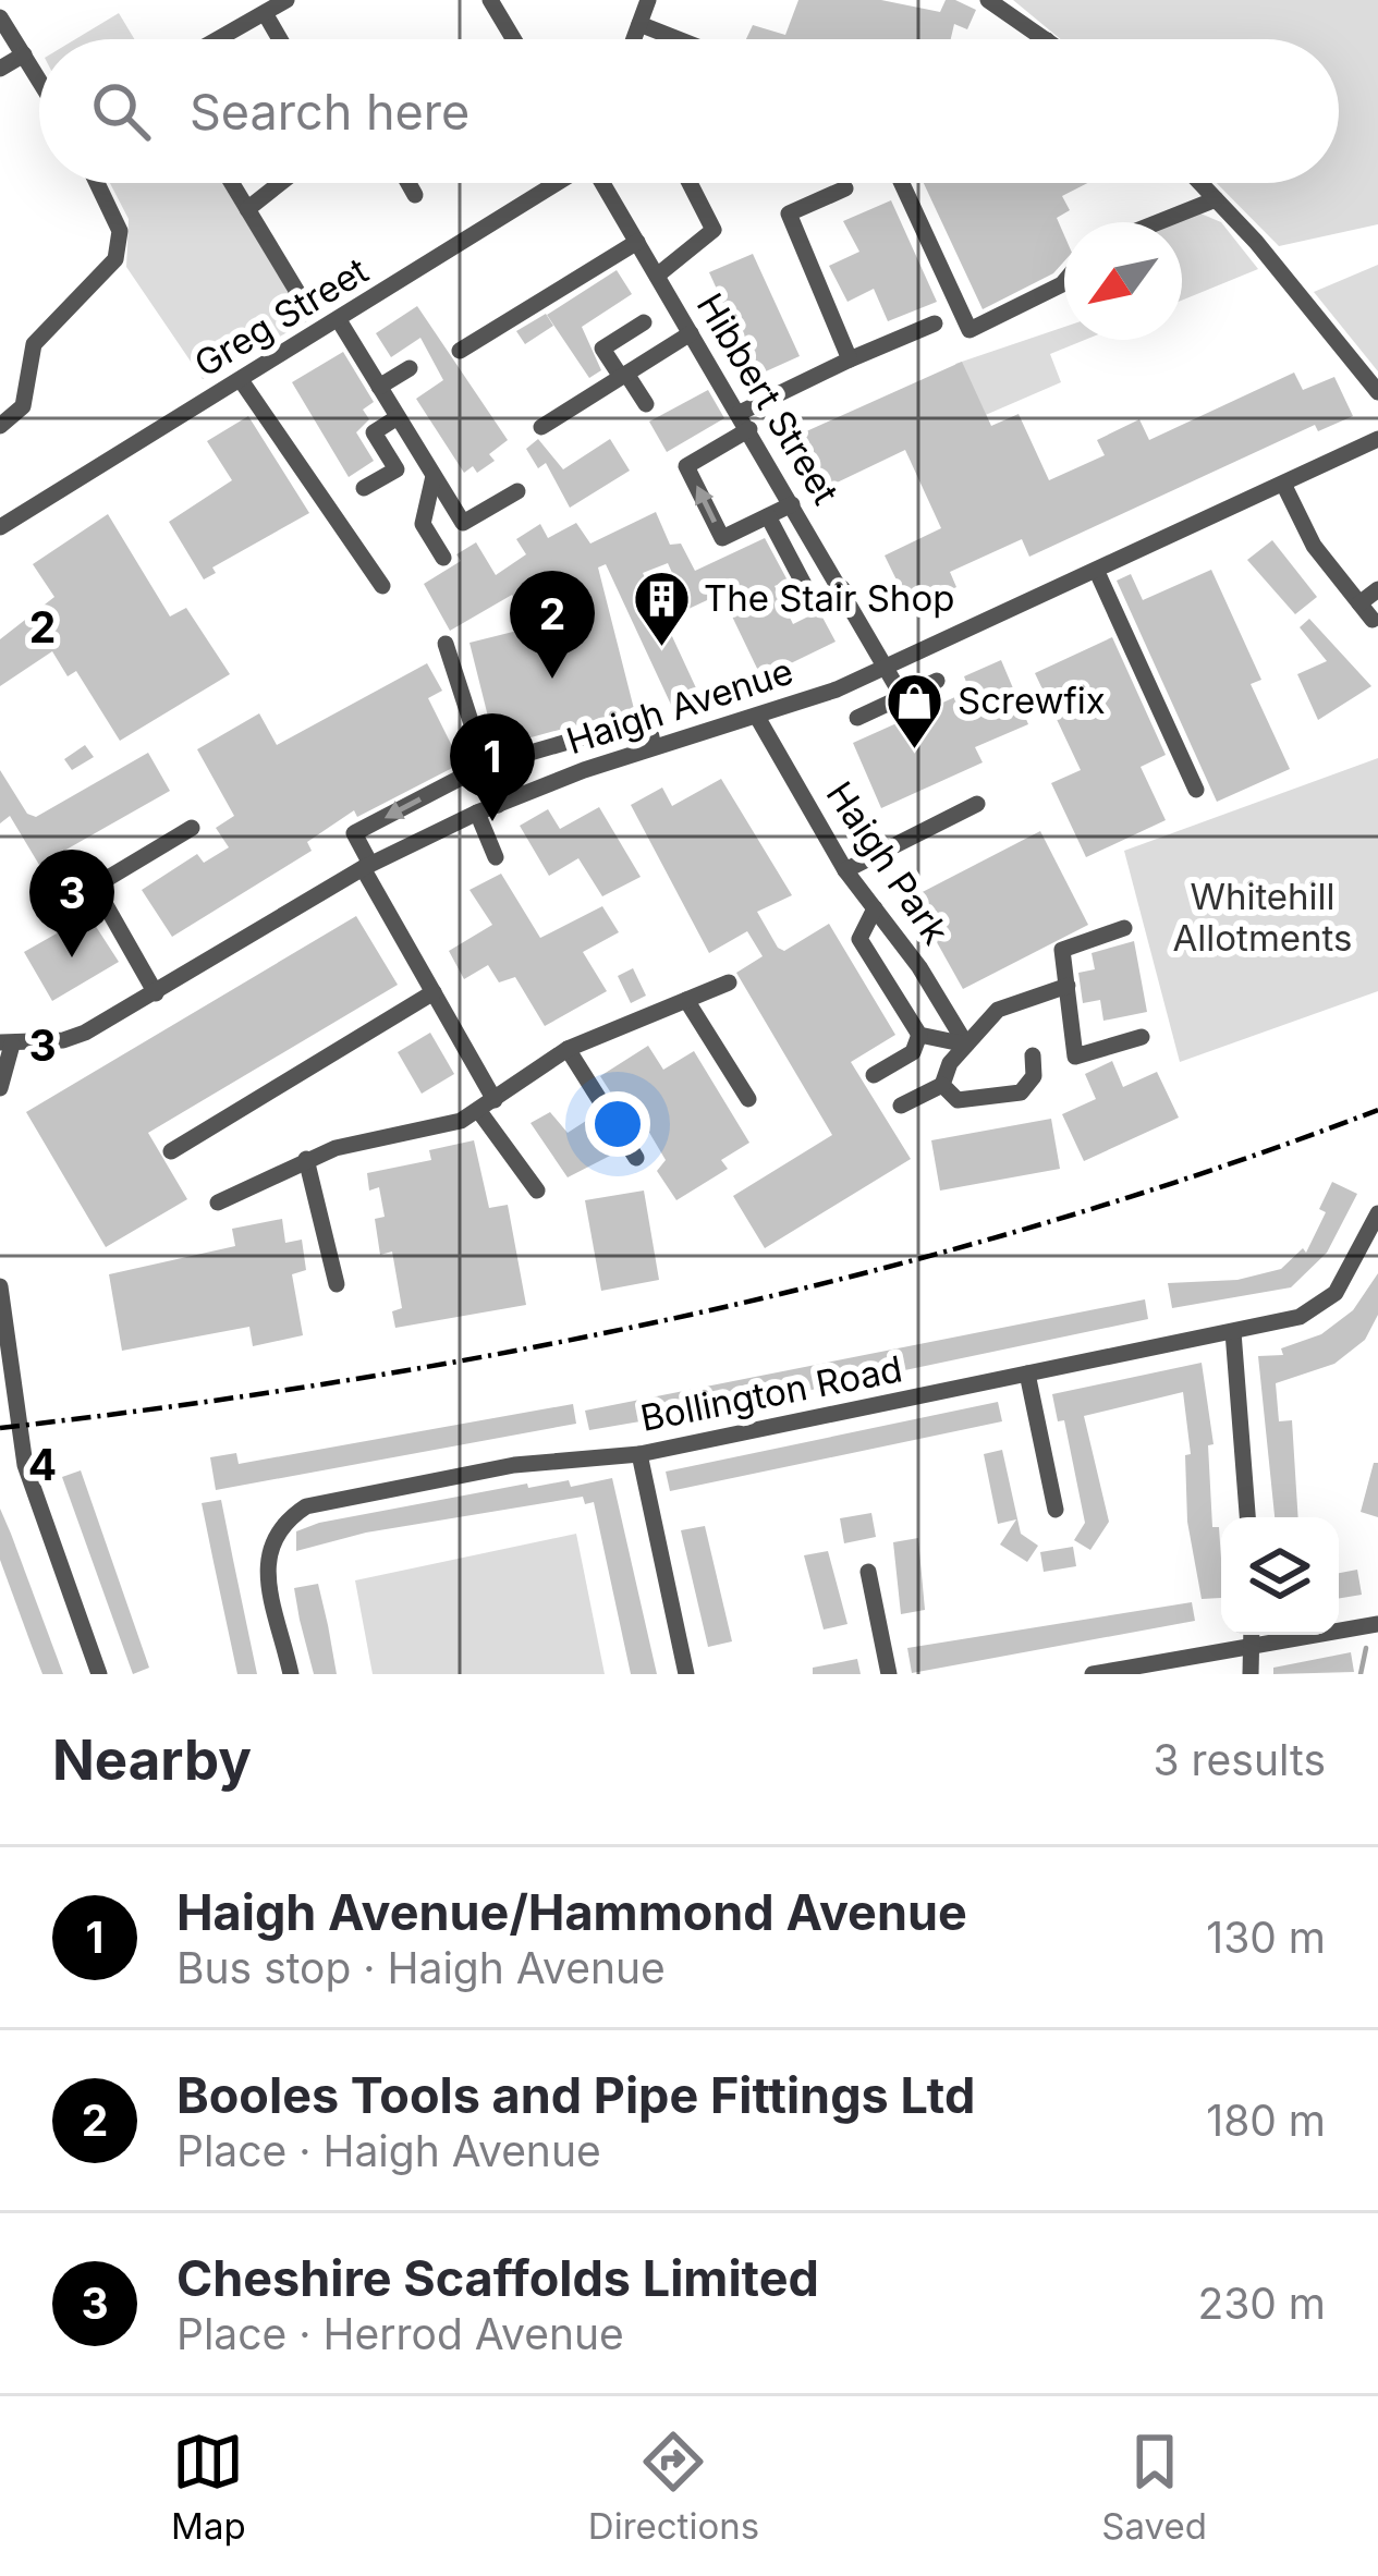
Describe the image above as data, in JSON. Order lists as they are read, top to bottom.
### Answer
{
  "streets": {
    "street": [
      "Greg Street",
      "Hibbert Street",
      "Haigh Avenue",
      "Haigh Park",
      "Bollington Road"
    ]
  },
  "crossings": [
    ["Hibbert Street", "Haigh Avenue"],
    ["Haigh Avenue", "Haigh Park"]
  ],
  "parks": ["Whitehill Allotments"],
  "places": {
    "building": ["The Stair Shop"],
    "shop": ["Screwfix"]
  },
  "north": "bottom left",
  "page": {
    "search": "Search here",
    "pins": ["2", "1", "3"],
    "heading": ["Nearby", "3 results"],
    "list": [
      {
        "mark": "1",
        "name": "Haigh Avenue/Hammond Avenue",
        "note": "Bus stop · Haigh Avenue",
        "value": "130 m"
      },
      {
        "mark": "2",
        "name": "Booles Tools and Pipe Fittings Ltd",
        "note": "Place · Haigh Avenue",
        "value": "180 m"
      },
      {
        "mark": "3",
        "name": "Cheshire Scaffolds Limited",
        "note": "Place · Herrod Avenue",
        "value": "230 m"
      }
    ],
    "nav": ["Map", "Directions", "Saved"]
  },
  "grid": {
    "rows": ["2", "3", "4"]
  }
}
